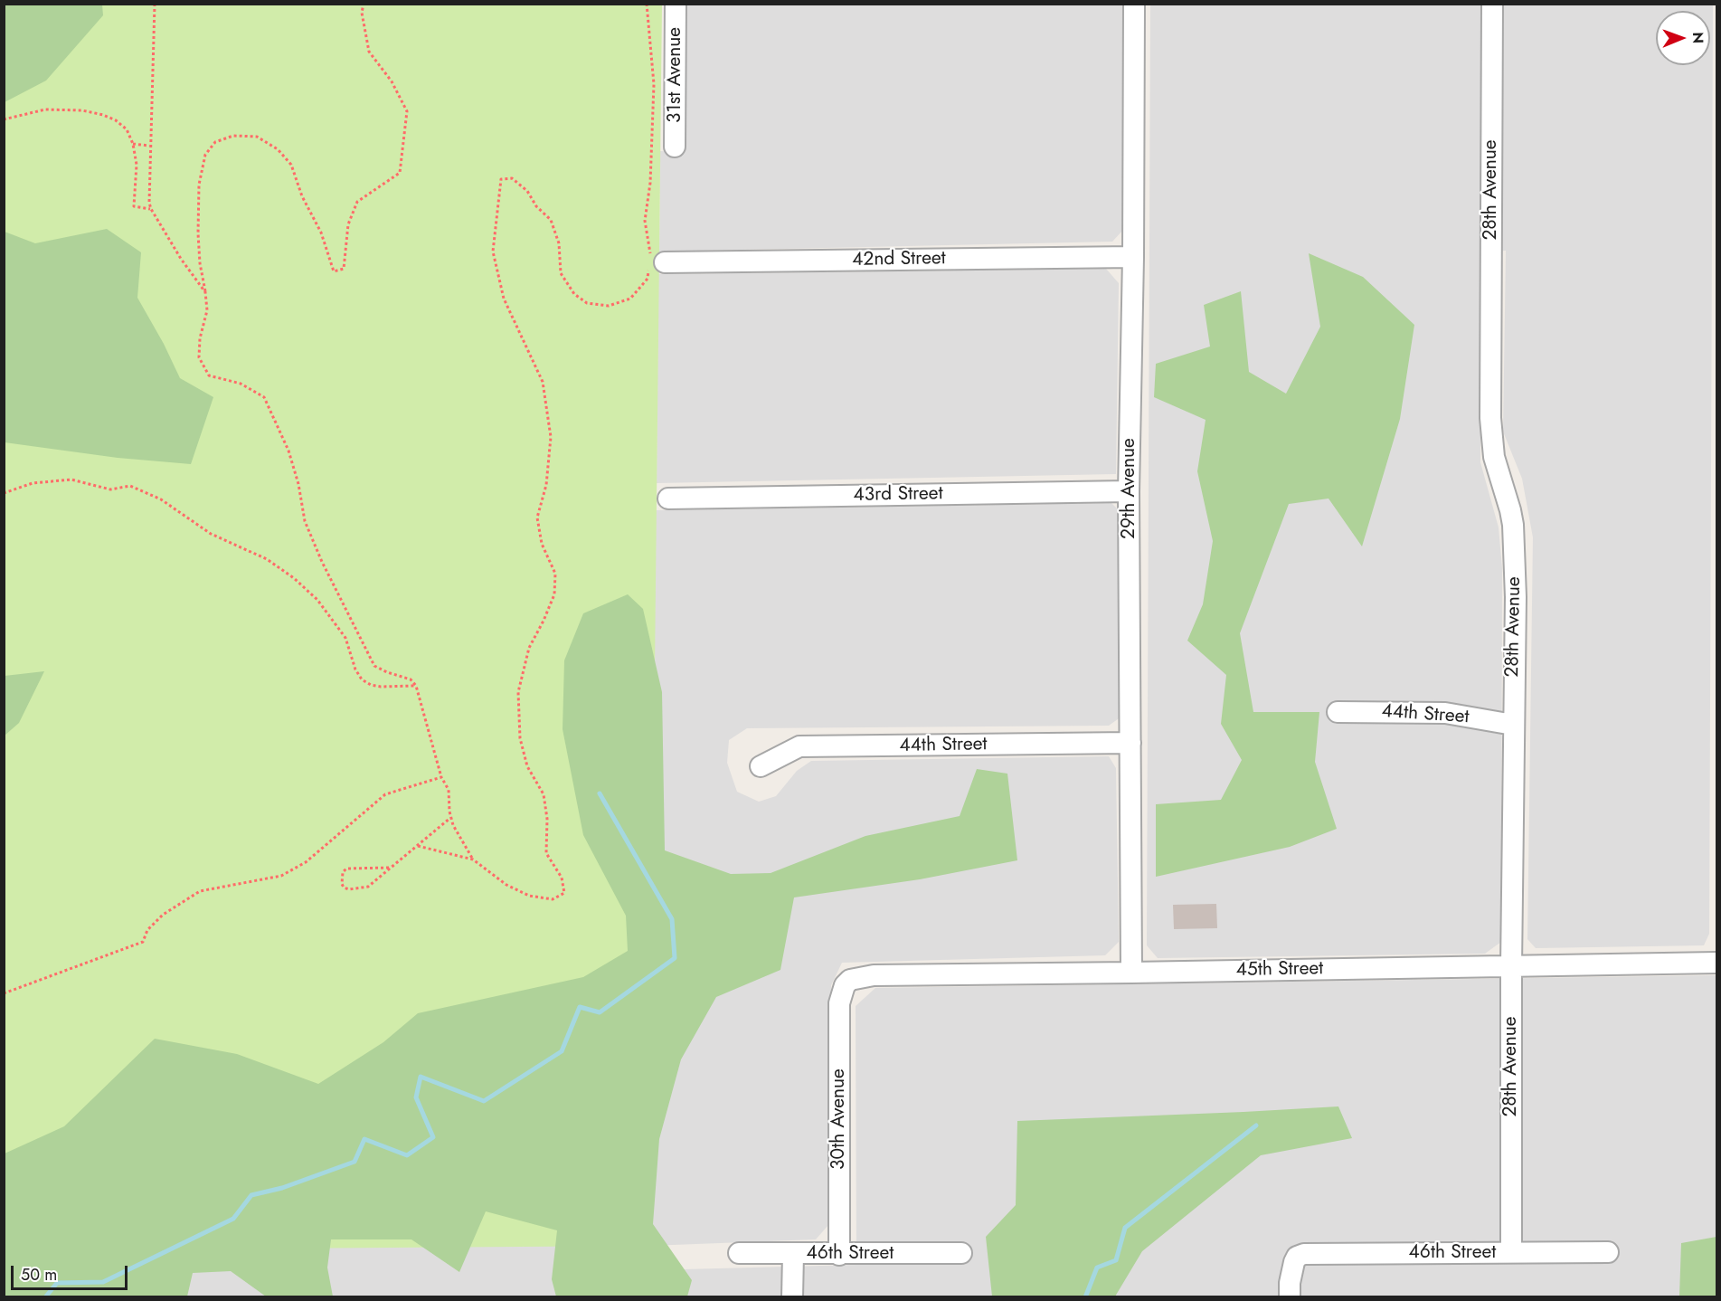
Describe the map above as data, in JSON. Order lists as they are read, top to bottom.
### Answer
{
  "streets": {
    "street": [
      "31st Avenue",
      "28th Avenue",
      "42nd Street",
      "29th Avenue",
      "43rd Street",
      "44th Street",
      "45th Street",
      "30th Avenue",
      "46th Street"
    ]
  },
  "crossings": [
    ["28th Avenue", "44th Street"],
    ["28th Avenue", "45th Street"],
    ["28th Avenue", "46th Street"],
    ["42nd Street", "29th Avenue"],
    ["29th Avenue", "43rd Street"],
    ["29th Avenue", "44th Street"],
    ["29th Avenue", "45th Street"],
    ["45th Street", "30th Avenue"],
    ["30th Avenue", "46th Street"]
  ],
  "scale_bar": "50 m",
  "north": "right"
}
